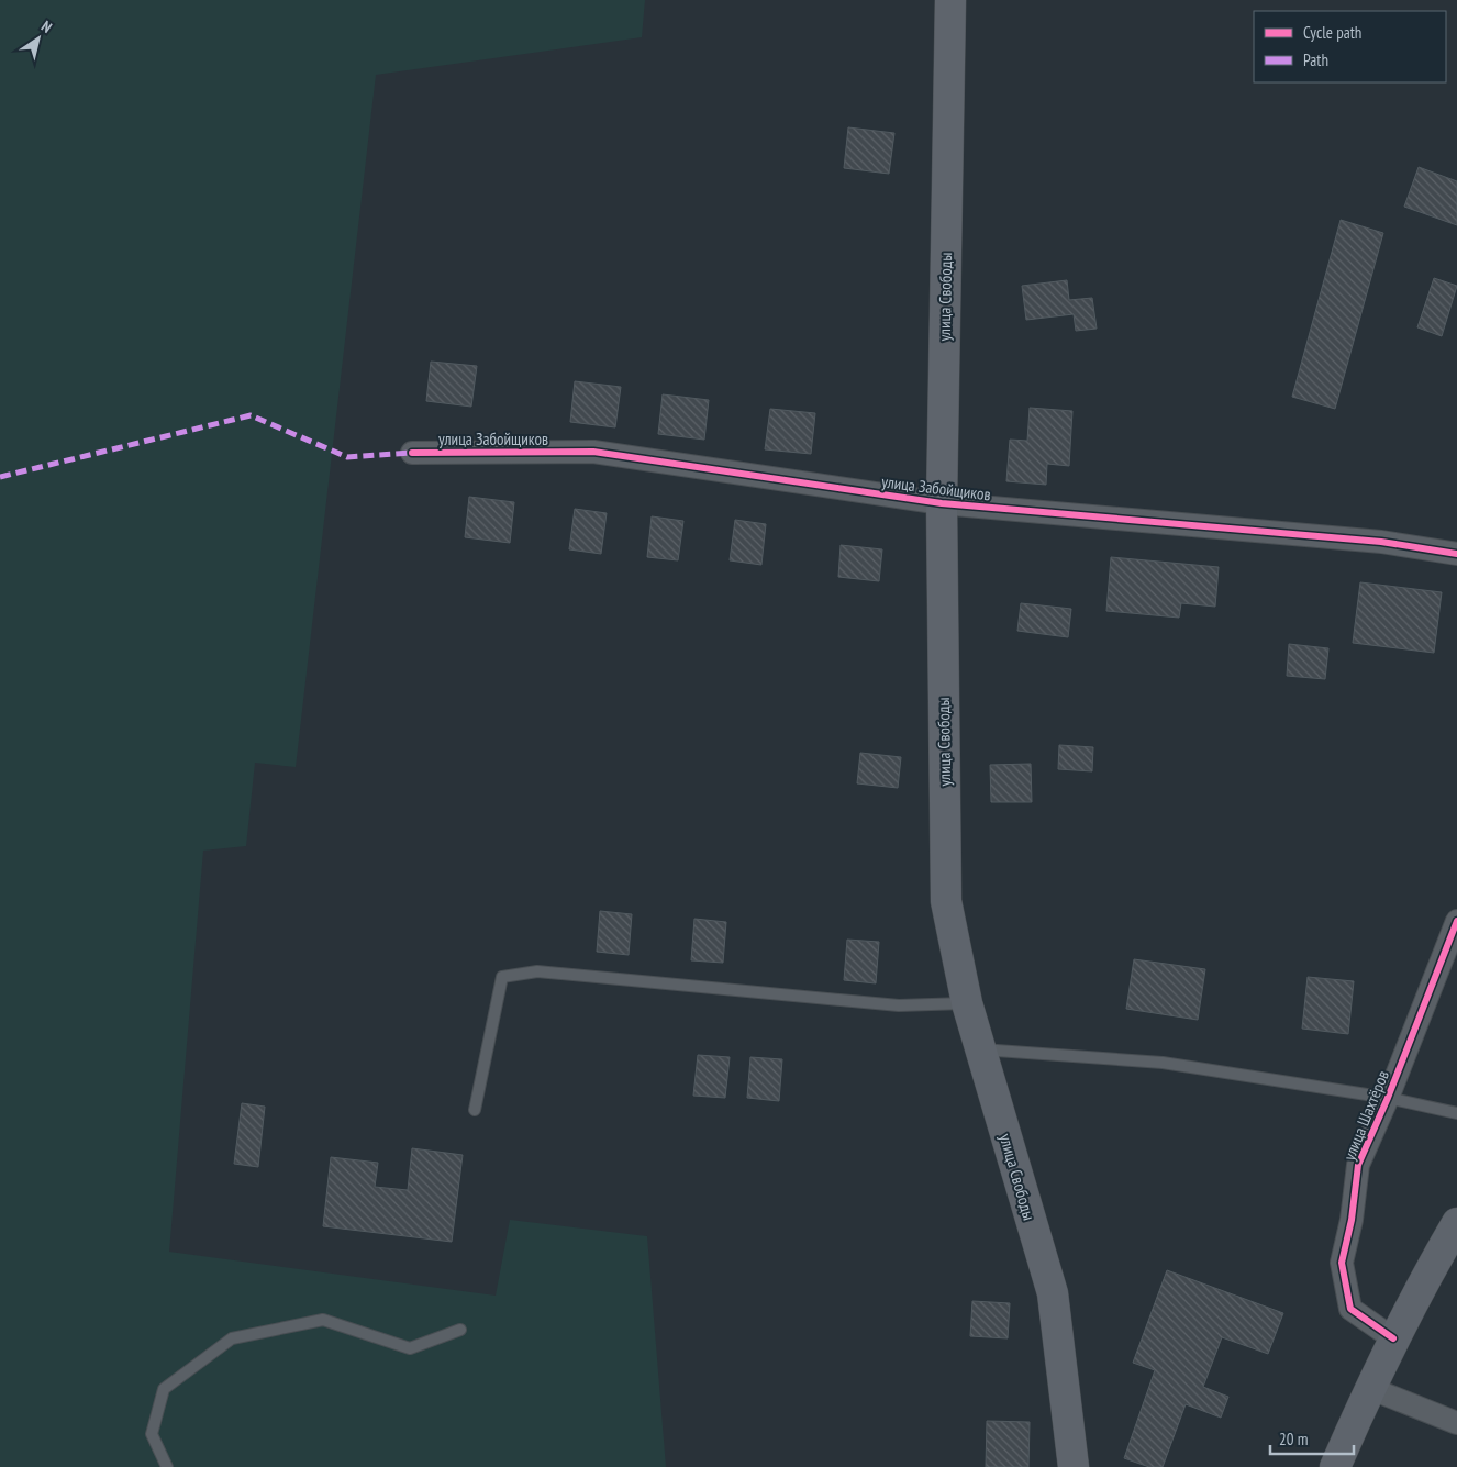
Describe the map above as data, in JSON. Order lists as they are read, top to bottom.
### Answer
{
  "streets": {
    "main road": ["улица Свободы"],
    "street": ["улица Забойщиков", "улица Шахтёров"]
  },
  "crossings": [
    ["улица Свободы", "улица Забойщиков"]
  ],
  "legend": ["Cycle path", "Path"],
  "scale_bar": "20 m",
  "north": "top right"
}
